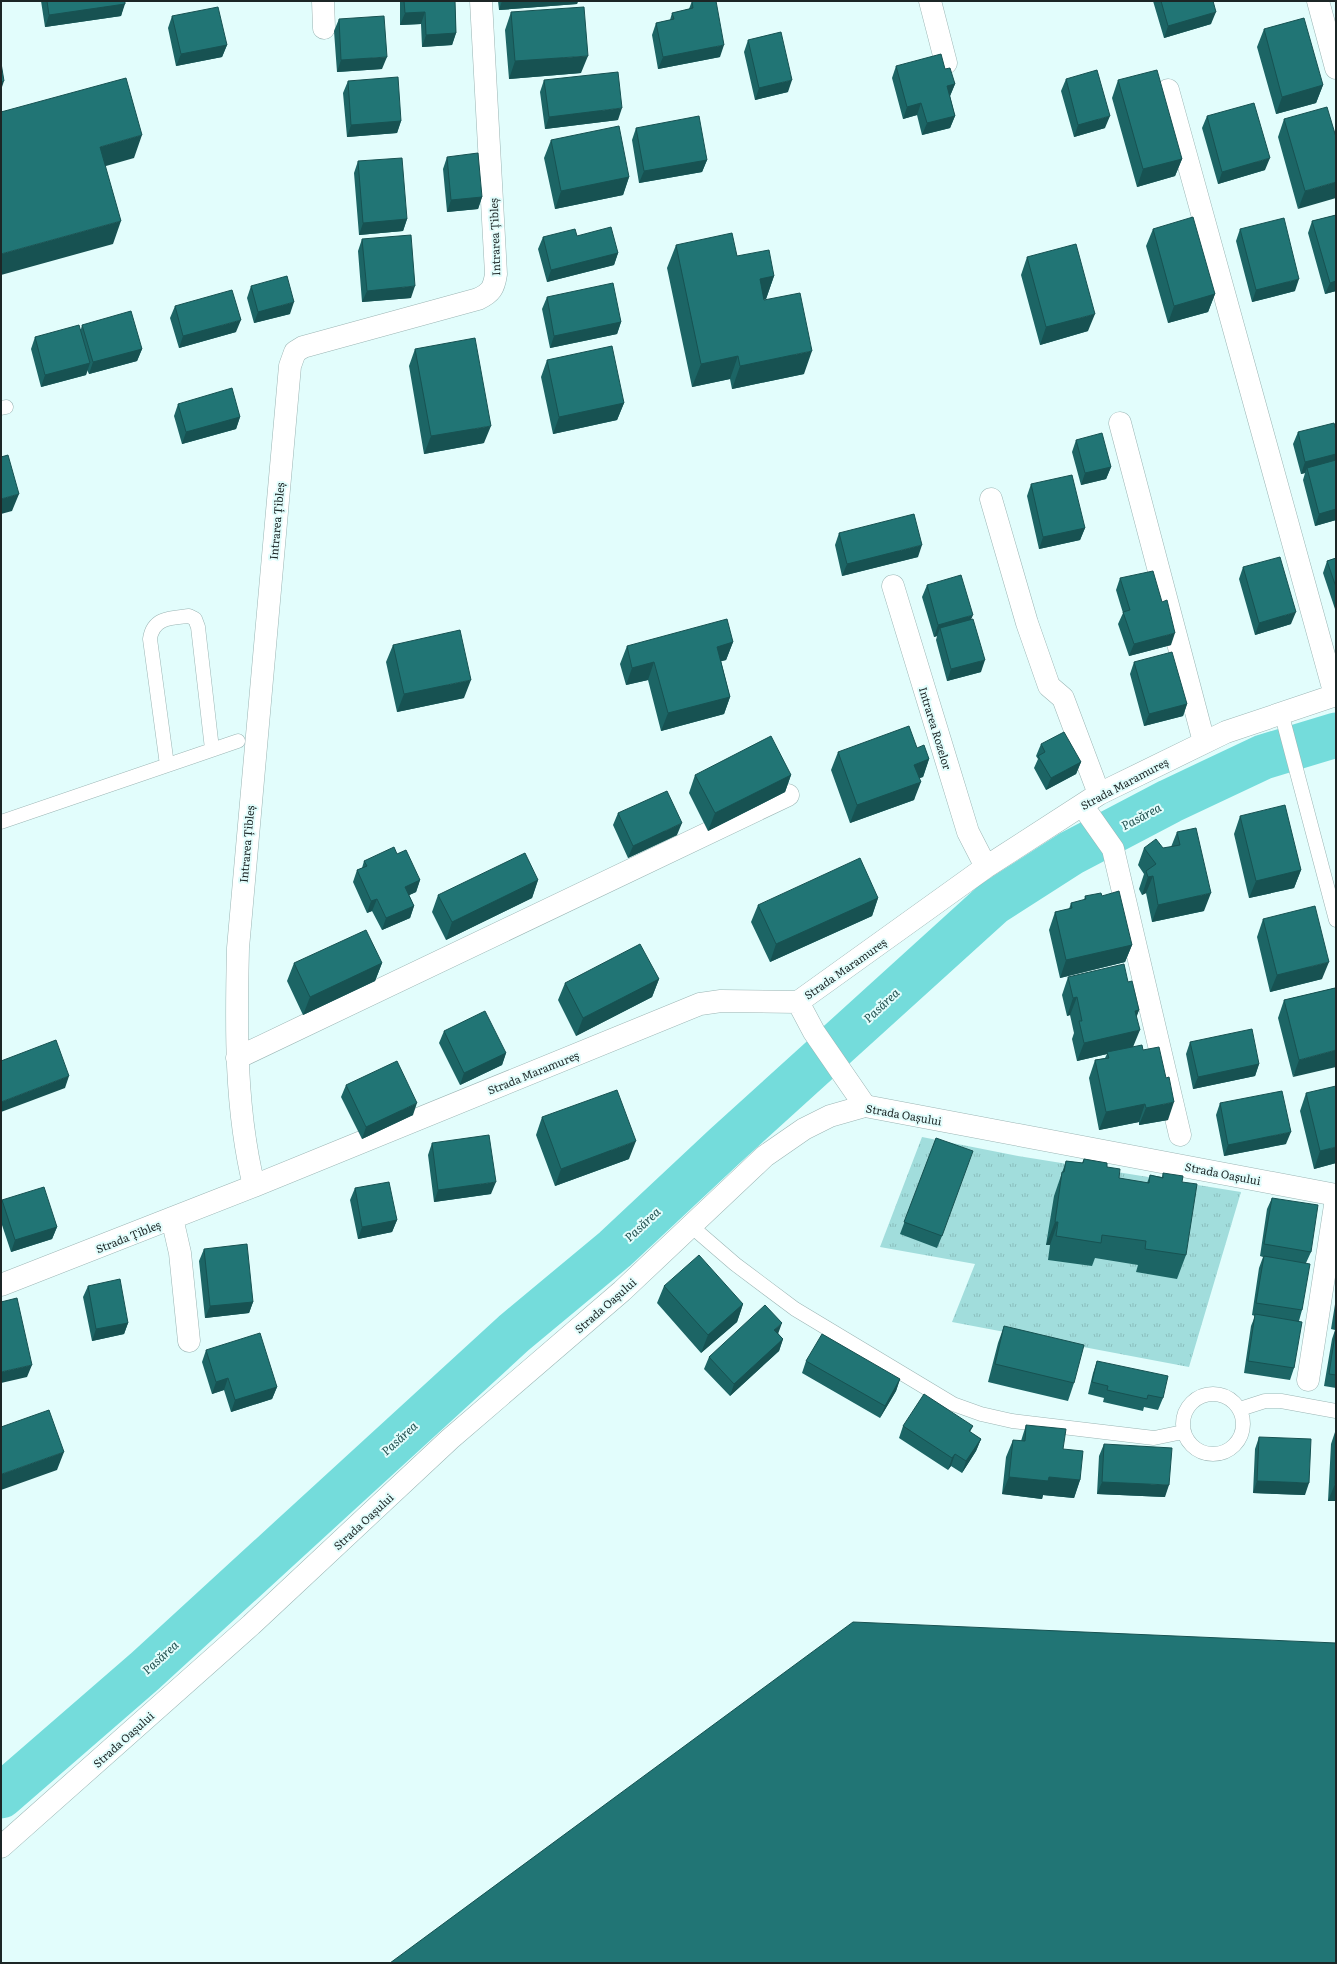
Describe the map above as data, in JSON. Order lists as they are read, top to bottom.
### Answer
{
  "streets": {
    "street": [
      "Intrarea Țibleș",
      "Intrarea Rozelor",
      "Strada Maramureș",
      "Strada Oașului",
      "Strada Țibleș"
    ]
  },
  "crossings": [
    ["Intrarea Țibleș", "Strada Maramureș"],
    ["Intrarea Țibleș", "Strada Țibleș"],
    ["Intrarea Rozelor", "Strada Maramureș"],
    ["Strada Maramureș", "Strada Țibleș"]
  ],
  "water": ["Pasărea"]
}
